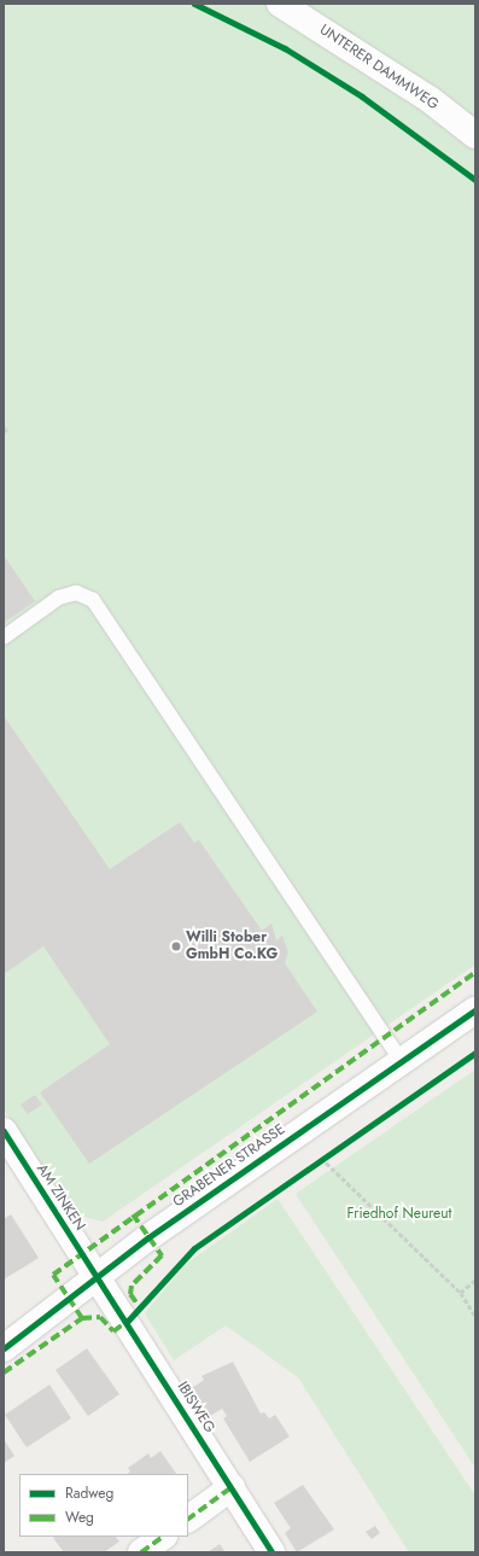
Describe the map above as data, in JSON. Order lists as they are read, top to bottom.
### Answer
{
  "streets": {
    "street": [
      "UNTERER DAMMWEG",
      "GRABENER STRASSE",
      "AM ZINKEN",
      "IBISWEG"
    ]
  },
  "crossings": [
    ["GRABENER STRASSE", "AM ZINKEN"],
    ["GRABENER STRASSE", "IBISWEG"],
    ["AM ZINKEN", "IBISWEG"]
  ],
  "parks": ["Friedhof Neureut"],
  "places": ["Willi Stober GmbH Co.KG"],
  "legend": ["Radweg", "Weg"]
}
